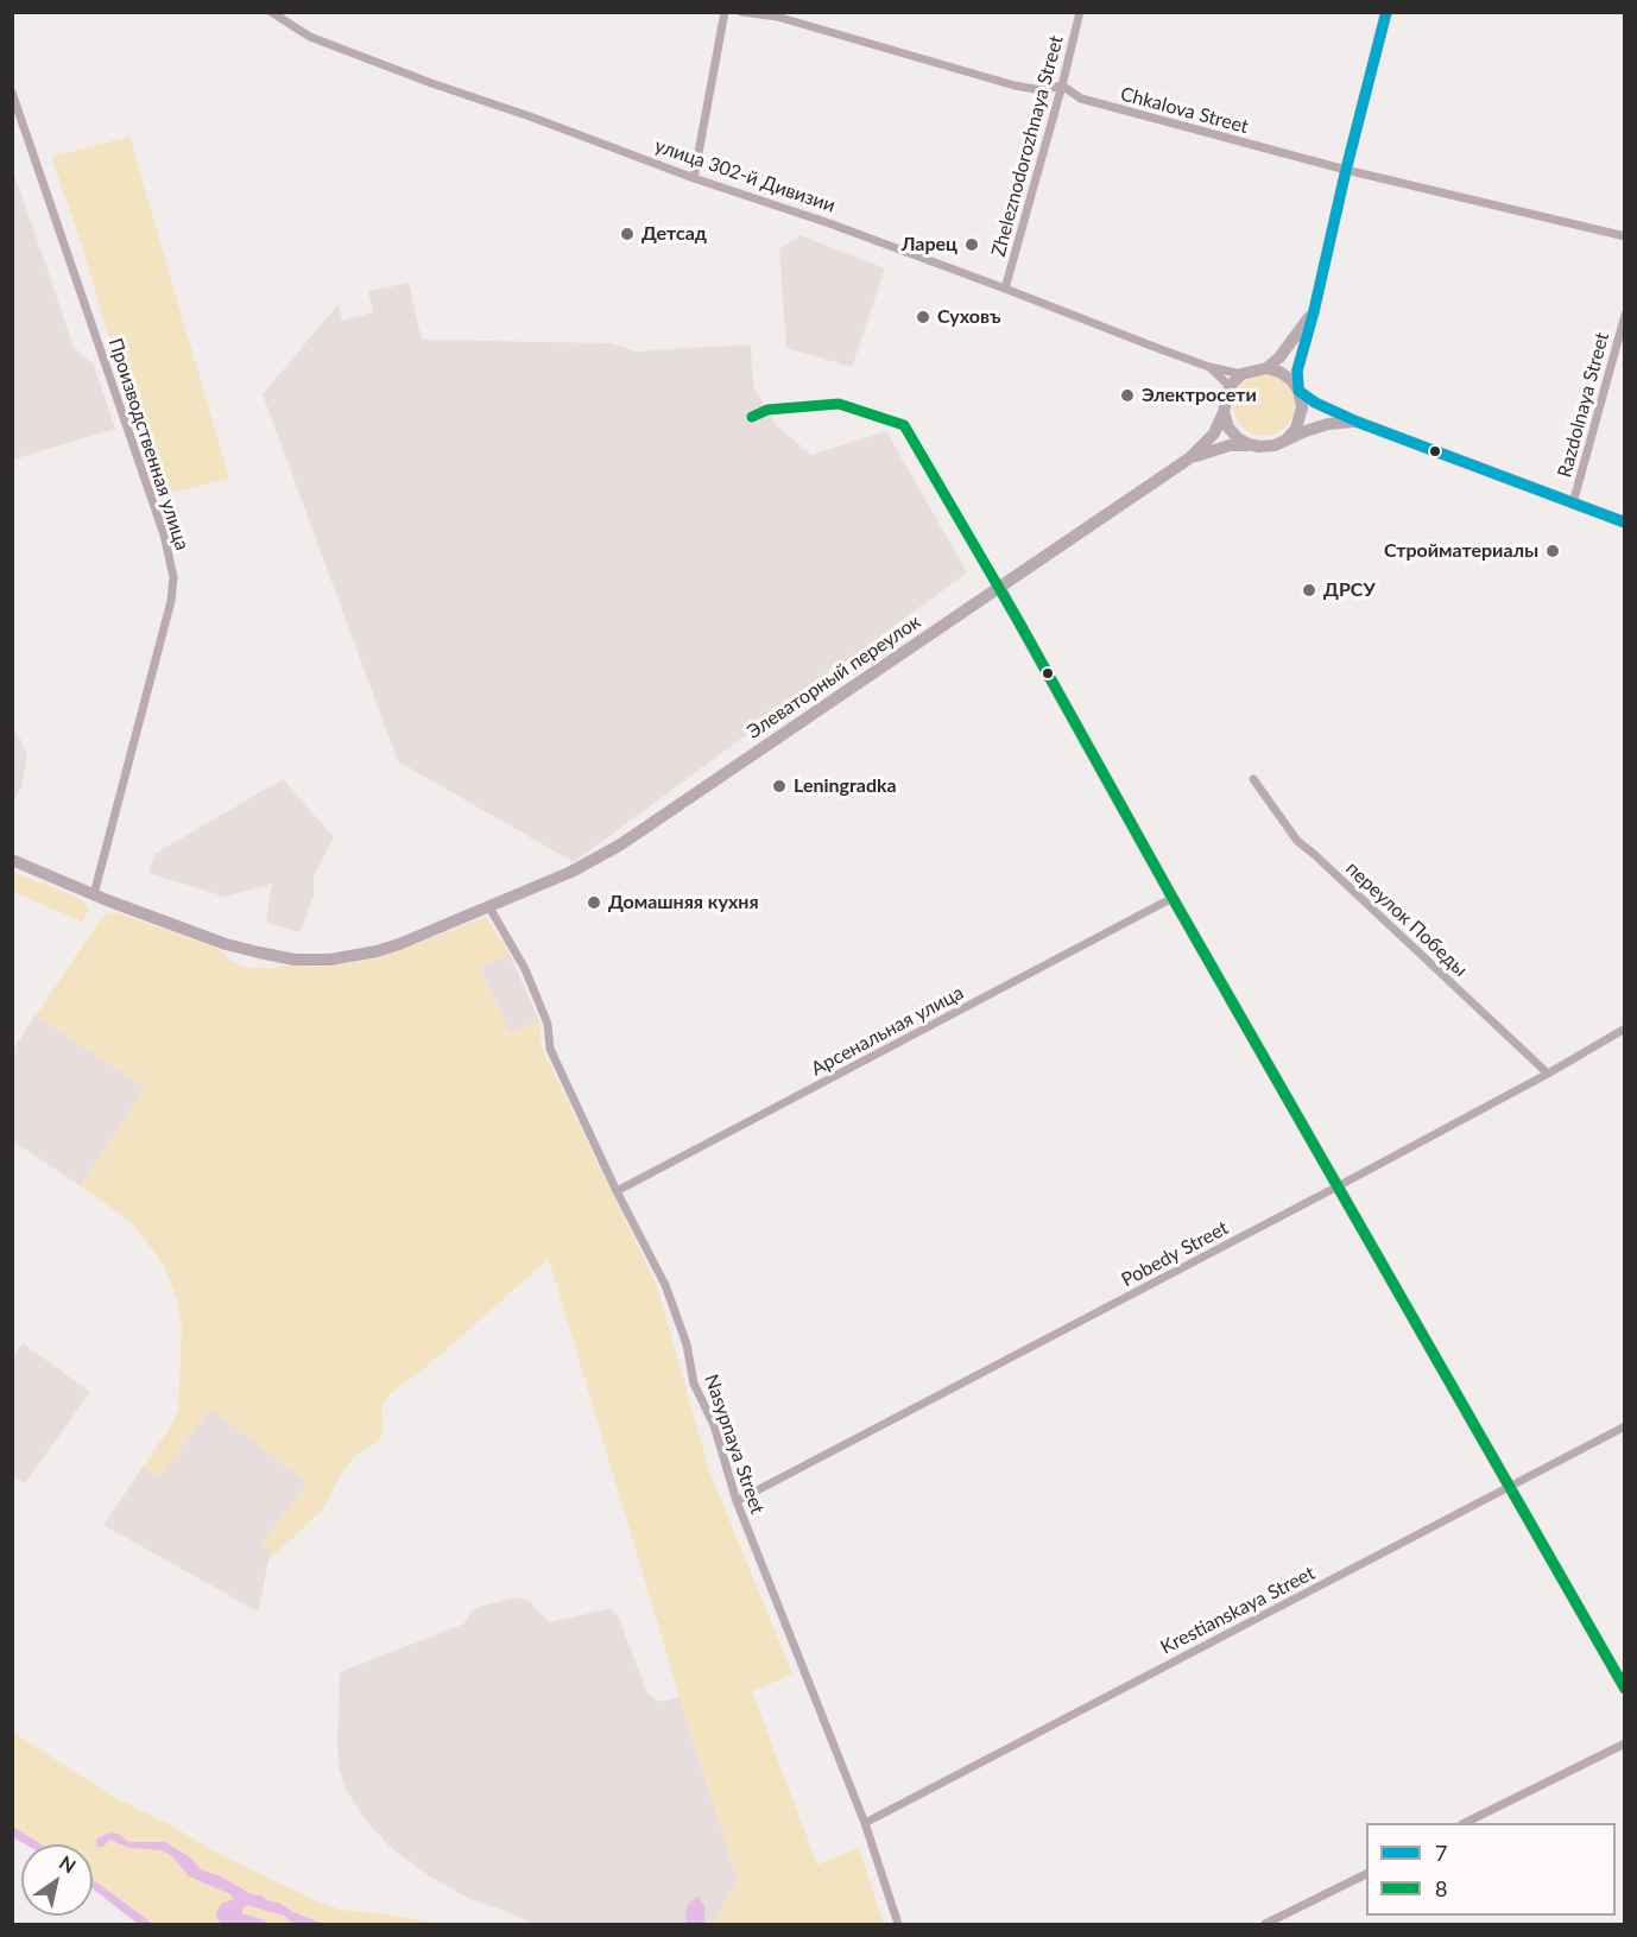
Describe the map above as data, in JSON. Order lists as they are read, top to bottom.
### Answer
{
  "streets": {
    "main road": ["Элеваторный переулок"],
    "street": [
      "Chkalova Street",
      "Zheleznodorozhnaya Street",
      "улица 302-й Дивизии",
      "Razdolnaya Street",
      "Производственная улица",
      "переулок Победы",
      "Арсенальная улица",
      "Pobedy Street",
      "Nasypnaya Street",
      "Krestianskaya Street"
    ]
  },
  "crossings": [
    ["Chkalova Street", "Zheleznodorozhnaya Street"],
    ["Zheleznodorozhnaya Street", "улица 302-й Дивизии"],
    ["улица 302-й Дивизии", "Элеваторный переулок"],
    ["Производственная улица", "Элеваторный переулок"],
    ["Элеваторный переулок", "Nasypnaya Street"],
    ["переулок Победы", "Pobedy Street"],
    ["Арсенальная улица", "Nasypnaya Street"],
    ["Pobedy Street", "Nasypnaya Street"],
    ["Nasypnaya Street", "Krestianskaya Street"]
  ],
  "places": [
    "Детсад",
    "Ларец",
    "Суховъ",
    "Электросети",
    "Стройматериалы",
    "ДРСУ",
    "Leningradka",
    "Домашняя кухня"
  ],
  "lines": ["transit line 7", "transit line 8"],
  "legend": ["7", "8"],
  "north": "top right"
}
